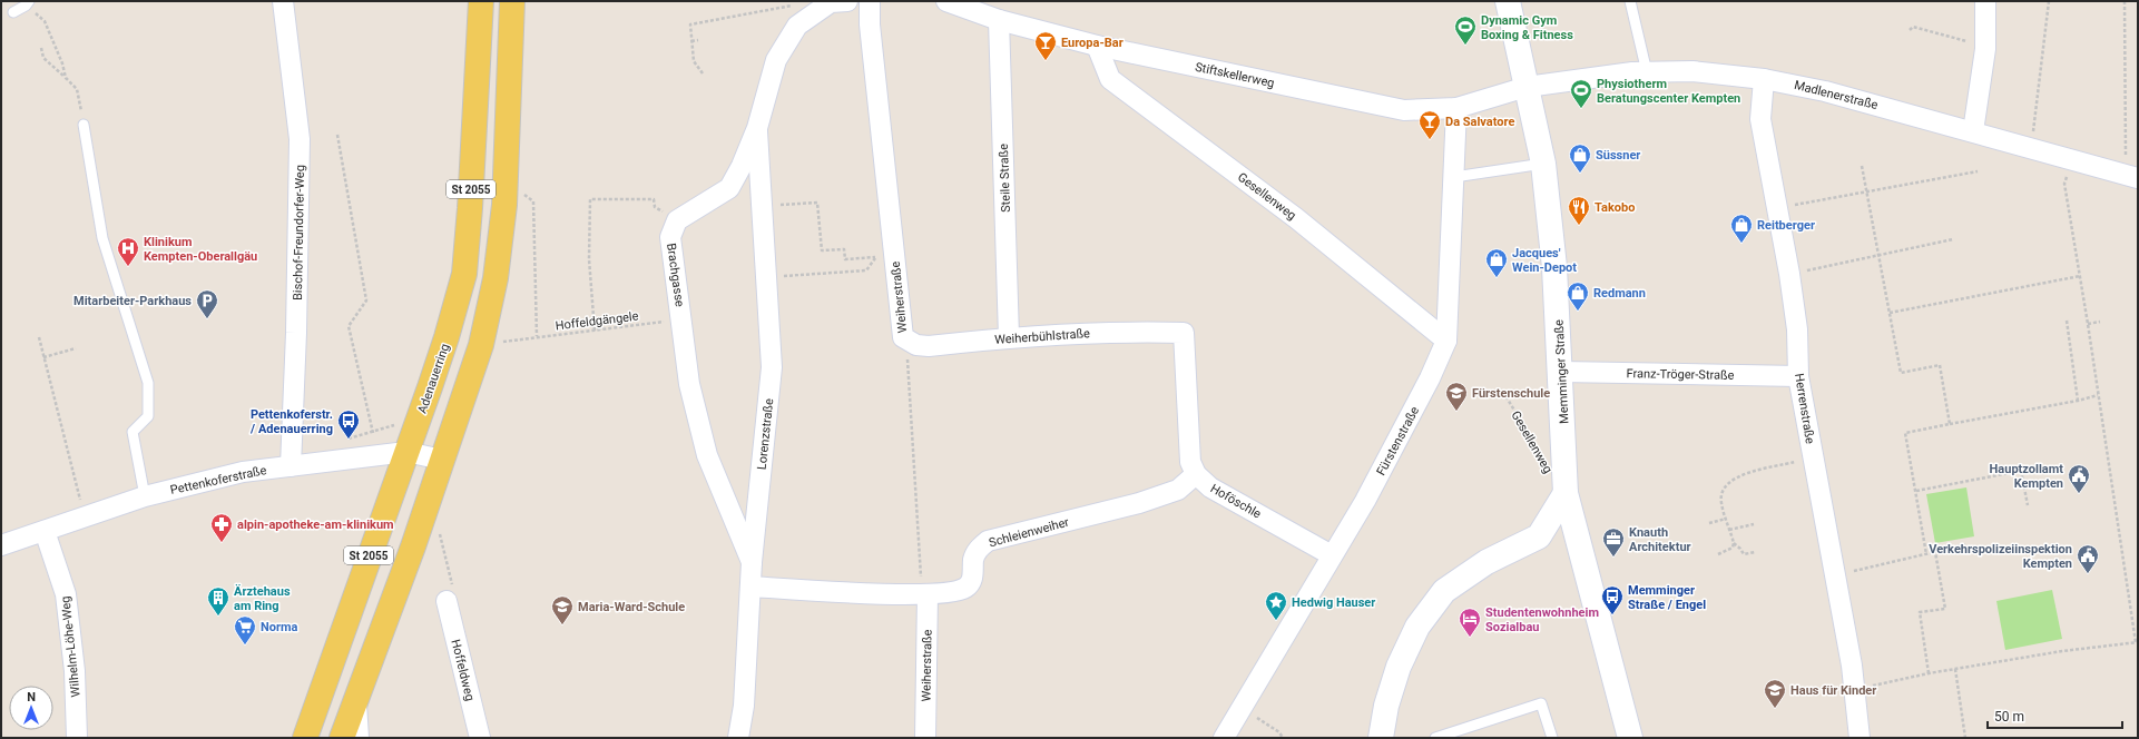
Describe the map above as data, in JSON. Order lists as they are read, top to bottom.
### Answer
{
  "streets": {
    "main road": ["St 2055", "Adenauerring"],
    "street": [
      "Stiftskellerweg",
      "Madlenerstraße",
      "Steile Straße",
      "Gesellenweg",
      "Bischof-Freundorfer-Weg",
      "Brachgasse",
      "Weiherstraße",
      "Weiherbühlstraße",
      "Memminger Straße",
      "Franz-Tröger-Straße",
      "Herrenstraße",
      "Lorenzstraße",
      "Fürstenstraße",
      "Pettenkoferstraße",
      "Hoföschle",
      "Schleienweiher",
      "Wilhelm-Löhe-Weg",
      "Hoffeldweg"
    ],
    "path": ["Hoffeldgängele"]
  },
  "crossings": [
    ["Stiftskellerweg", "Madlenerstraße"],
    ["Stiftskellerweg", "Steile Straße"],
    ["Stiftskellerweg", "Gesellenweg"],
    ["Stiftskellerweg", "Memminger Straße"],
    ["Stiftskellerweg", "Fürstenstraße"],
    ["Madlenerstraße", "Memminger Straße"],
    ["Madlenerstraße", "Herrenstraße"],
    ["Steile Straße", "Weiherbühlstraße"],
    ["St 2055", "Pettenkoferstraße"],
    ["Gesellenweg", "Fürstenstraße"],
    ["Bischof-Freundorfer-Weg", "Pettenkoferstraße"],
    ["Brachgasse", "Hoffeldgängele"],
    ["Brachgasse", "Lorenzstraße"],
    ["Weiherstraße", "Weiherbühlstraße"],
    ["Weiherstraße", "Schleienweiher"],
    ["Weiherbühlstraße", "Hoföschle"],
    ["Weiherbühlstraße", "Schleienweiher"],
    ["Memminger Straße", "Franz-Tröger-Straße"],
    ["Franz-Tröger-Straße", "Herrenstraße"],
    ["Adenauerring", "Pettenkoferstraße"],
    ["Lorenzstraße", "Schleienweiher"],
    ["Fürstenstraße", "Hoföschle"],
    ["Pettenkoferstraße", "Wilhelm-Löhe-Weg"],
    ["Hoföschle", "Schleienweiher"]
  ],
  "places": {
    "sports": ["Dynamic Gym Boxing & Fitness", "Physiotherm Beratungscenter Kempten"],
    "bar": ["Europa-Bar", "Da Salvatore"],
    "shop": [
      "Süssner",
      "Reitberger",
      "Jacques' Wein-Depot",
      "Redmann"
    ],
    "restaurant": ["Takobo"],
    "hospital": ["Klinikum Kempten-Oberallgäu"],
    "parking": ["Mitarbeiter-Parkhaus"],
    "school or university": ["Fürstenschule", "Maria-Ward-Schule", "Haus für Kinder"],
    "bus stop": ["Pettenkoferstr. / Adenauerring", "Memminger Straße / Engel"],
    "public building": ["Hauptzollamt Kempten", "Verkehrspolizeiinspektion Kempten"],
    "pharmacy": ["alpin-apotheke-am-klinikum"],
    "office": ["Knauth Architektur"],
    "building": ["Ärztehaus am Ring"],
    "place": ["Hedwig Hauser"],
    "hotel": ["Studentenwohnheim Sozialbau"],
    "supermarket": ["Norma"]
  },
  "scale_bar": "50 m",
  "north": "top"
}
